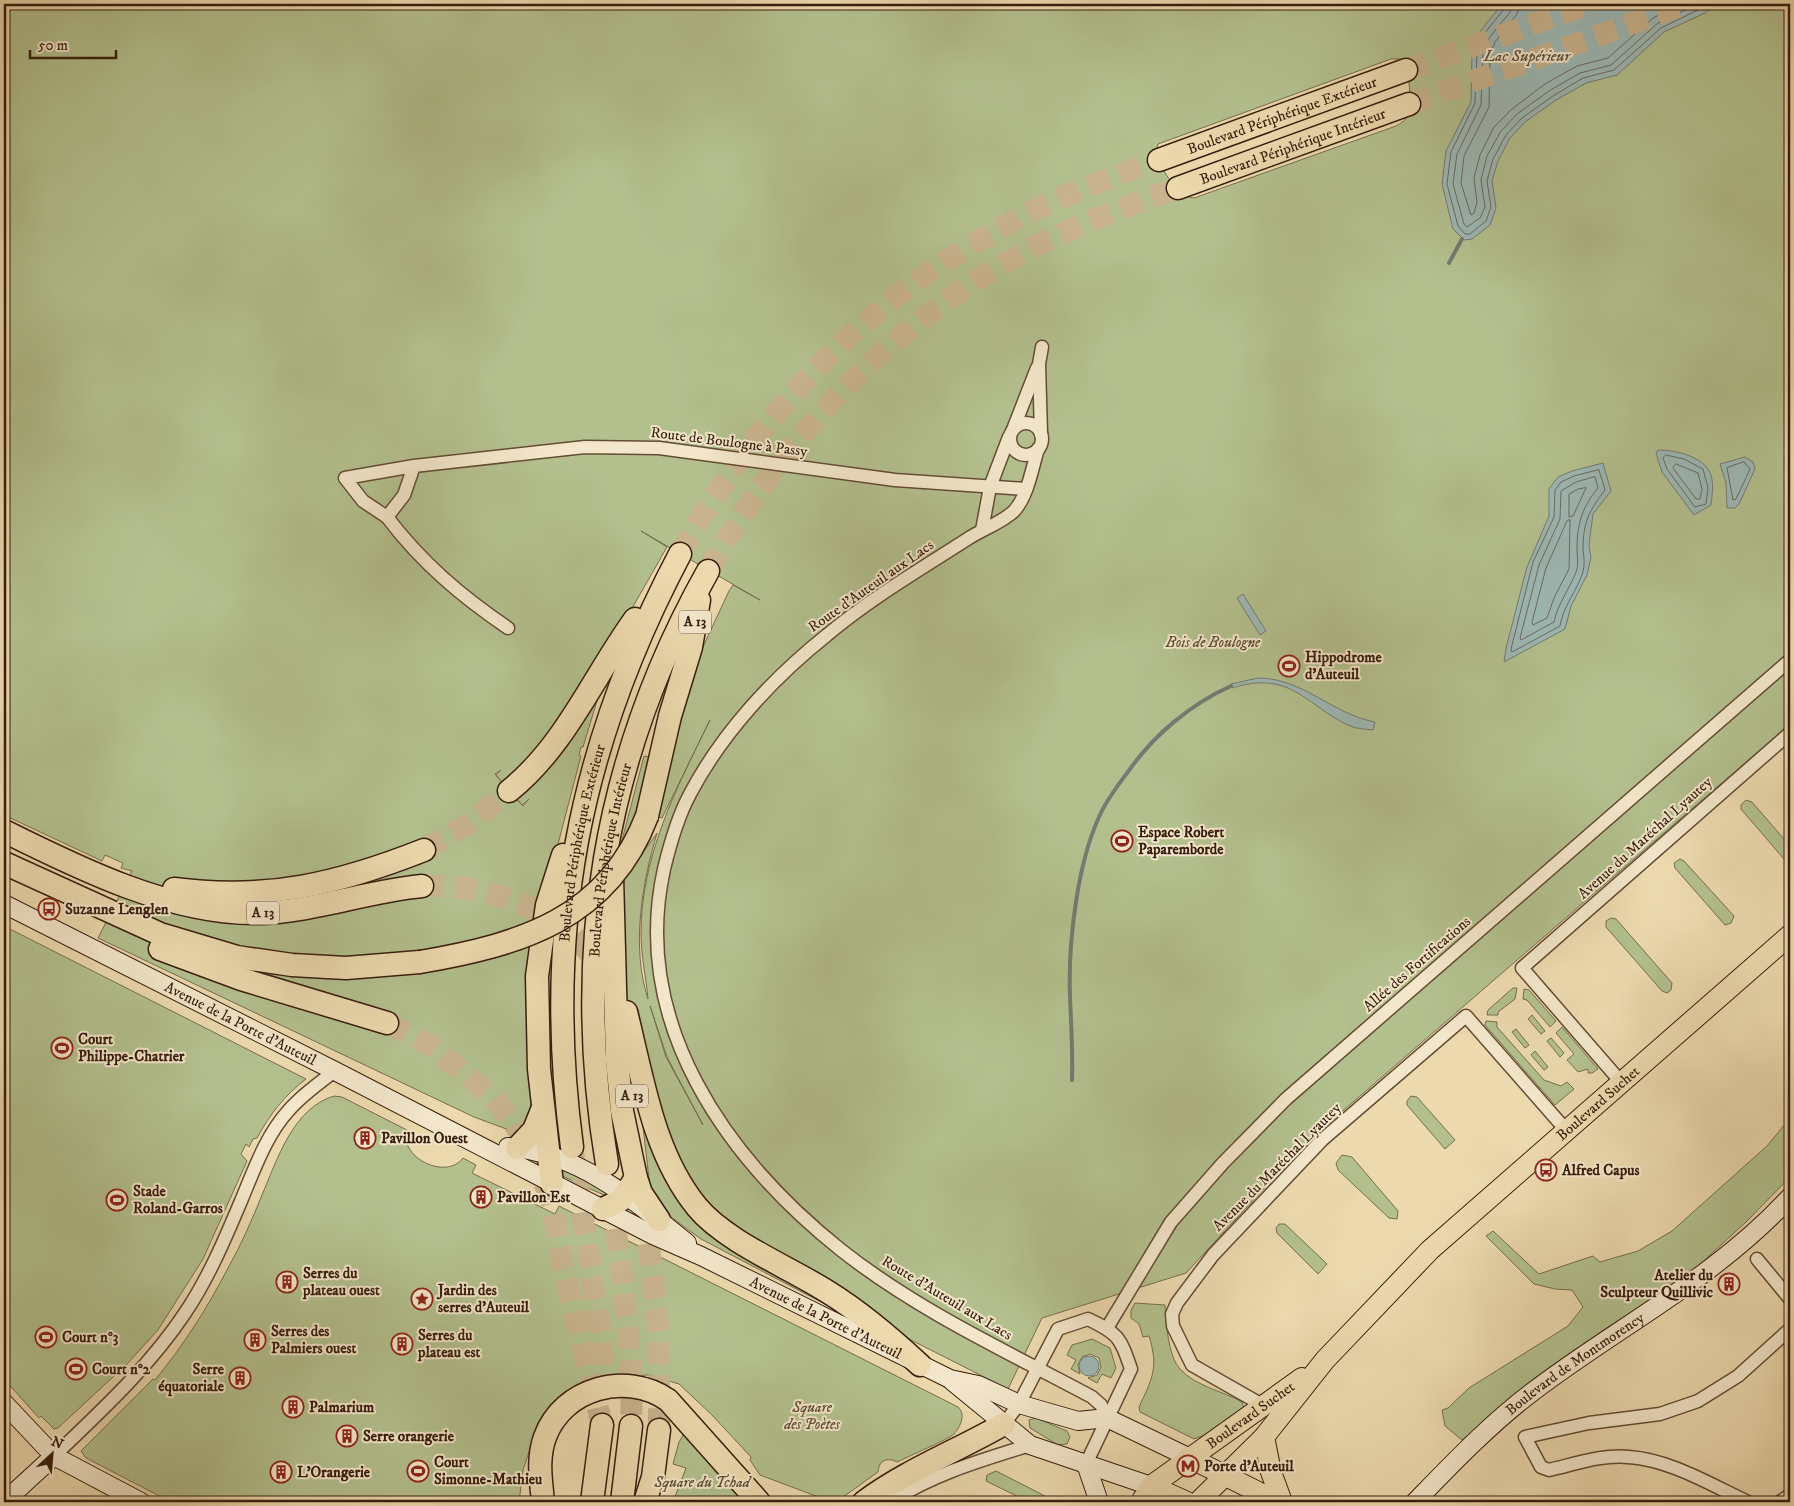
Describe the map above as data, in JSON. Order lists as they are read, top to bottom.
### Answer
{
  "streets": {
    "highway": ["Boulevard Périphérique Extérieur", "Boulevard Périphérique Intérieur", "A 13"],
    "main road": ["Avenue de la Porte d'Auteuil", "Boulevard Suchet", "Boulevard de Montmorency"],
    "street": [
      "Route de Boulogne à Passy",
      "Route d'Auteuil aux Lacs",
      "Avenue du Maréchal Lyautey",
      "Allée des Fortifications"
    ]
  },
  "crossings": [
    ["Route de Boulogne à Passy", "Route d'Auteuil aux Lacs"],
    ["Route d'Auteuil aux Lacs", "Avenue de la Porte d'Auteuil"],
    ["A 13", "Avenue de la Porte d'Auteuil"],
    ["Avenue du Maréchal Lyautey", "Boulevard Suchet"]
  ],
  "water": ["Lac Supérieur"],
  "parks": ["Bois de Boulogne", "Square des Poètes", "Square du Tchad"],
  "places": {
    "sports": [
      "Hippodrome d'Auteuil",
      "Espace Robert Paparemborde",
      "Court Philippe-Chatrier",
      "Stade Roland-Garros",
      "Court n°3",
      "Court n°2",
      "Court Simonne-Mathieu"
    ],
    "bus stop": ["Suzanne Lenglen", "Alfred Capus"],
    "building": [
      "Pavillon Ouest",
      "Pavillon Est",
      "Serres du plateau ouest",
      "Atelier du Sculpteur Quillivic",
      "Serres des Palmiers ouest",
      "Serres du plateau est",
      "Serre équatoriale",
      "Palmarium",
      "Serre orangerie",
      "L'Orangerie"
    ],
    "place": ["Jardin des serres d’Auteuil"],
    "metro station": ["Porte d'Auteuil"]
  },
  "scale_bar": "50 m",
  "north": "top right"
}
